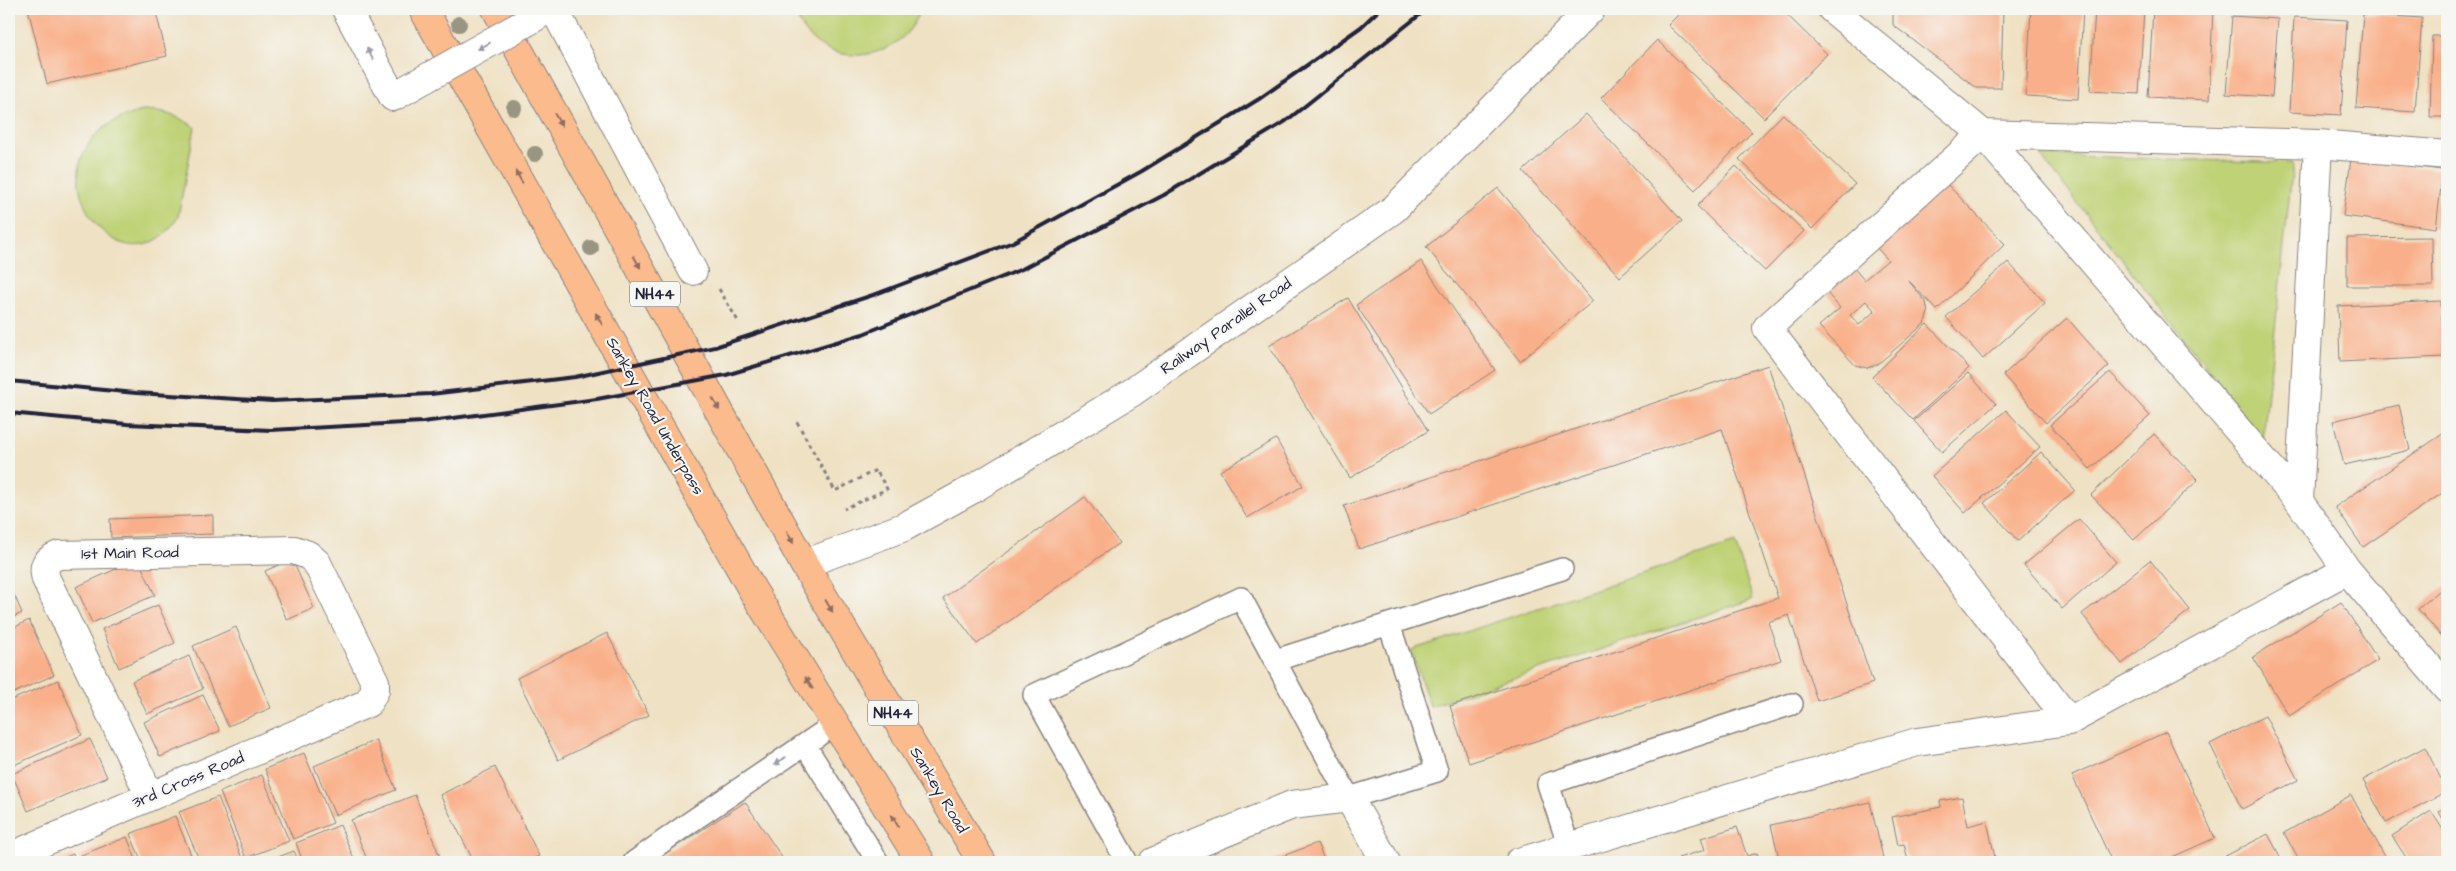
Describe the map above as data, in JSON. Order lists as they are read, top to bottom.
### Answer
{
  "streets": {
    "main road": ["NH44", "Sankey Road Underpass", "Sankey Road"],
    "street": ["Railway Parallel Road", "1st Main Road", "3rd Cross Road"]
  },
  "crossings": [
    ["NH44", "Railway Parallel Road"],
    ["NH44", "Sankey Road"],
    ["Railway Parallel Road", "Sankey Road"],
    ["1st Main Road", "3rd Cross Road"]
  ]
}
